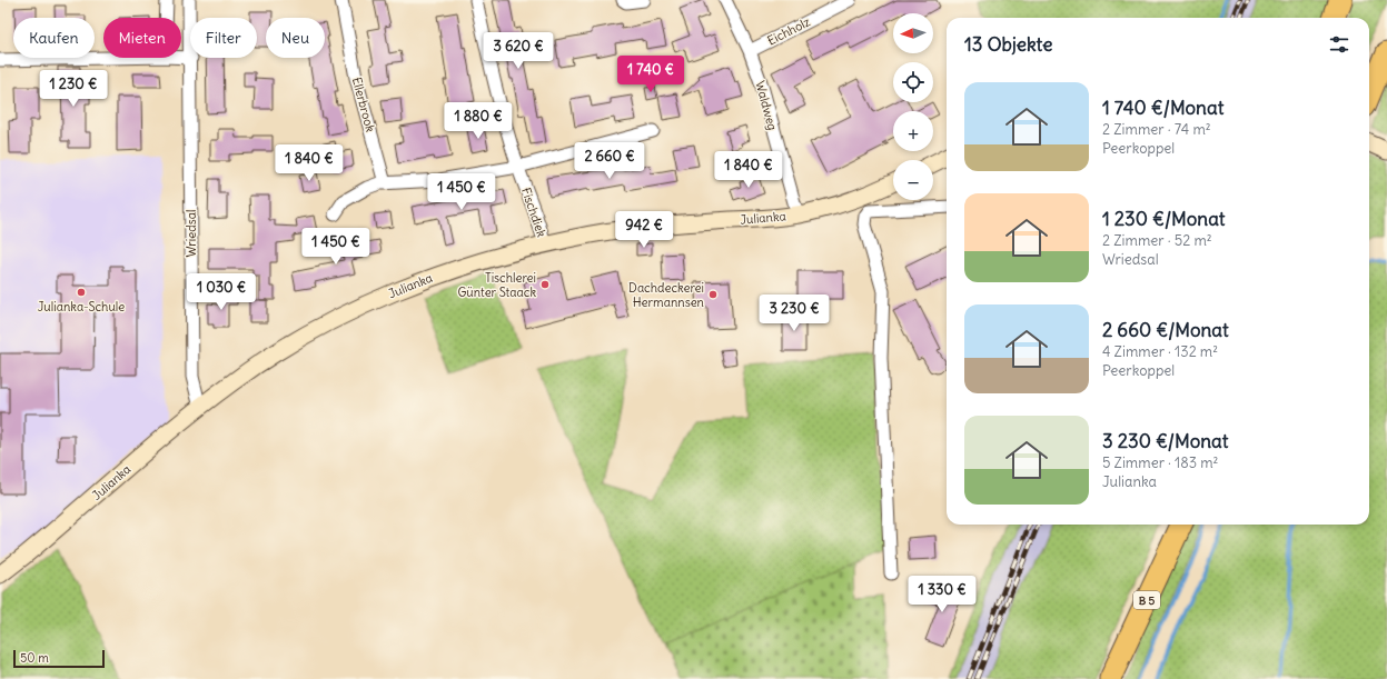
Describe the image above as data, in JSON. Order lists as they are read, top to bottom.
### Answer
{
  "streets": {
    "highway": ["B 5"],
    "street": [
      "Eichholz",
      "Ellerbrook",
      "Waldweg",
      "Fischdiek",
      "Julianka",
      "Wriedsal"
    ]
  },
  "crossings": [
    ["Eichholz", "Waldweg"],
    ["Waldweg", "Julianka"],
    ["Fischdiek", "Julianka"],
    ["Julianka", "Wriedsal"]
  ],
  "places": ["Tischlerei Günter Staack", "Julianka-Schule", "Dachdeckerei Hermannsen"],
  "scale_bar": "50 m",
  "north": "left",
  "page": {
    "map_buttons": ["+", "−"],
    "chip": [
      "Kaufen",
      "Mieten",
      "Filter",
      "Neu"
    ],
    "heading": "13 Objekte",
    "price": [
      "3 620 €",
      "1 740 €",
      "1 230 €",
      "1 880 €",
      "2 660 €",
      "1 840 €",
      "1 840 €",
      "1 450 €",
      "942 €",
      "1 450 €",
      "1 030 €",
      "3 230 €",
      "1 330 €"
    ],
    "list": [
      {
        "name": "1 740 €/Monat",
        "note": "2 Zimmer · 74 m² · Peerkoppel"
      },
      {
        "name": "1 230 €/Monat",
        "note": "2 Zimmer · 52 m² · Wriedsal"
      },
      {
        "name": "2 660 €/Monat",
        "note": "4 Zimmer · 132 m² · Peerkoppel"
      },
      {
        "name": "3 230 €/Monat",
        "note": "5 Zimmer · 183 m² · Julianka"
      }
    ],
    "scale": "50 m"
  }
}
